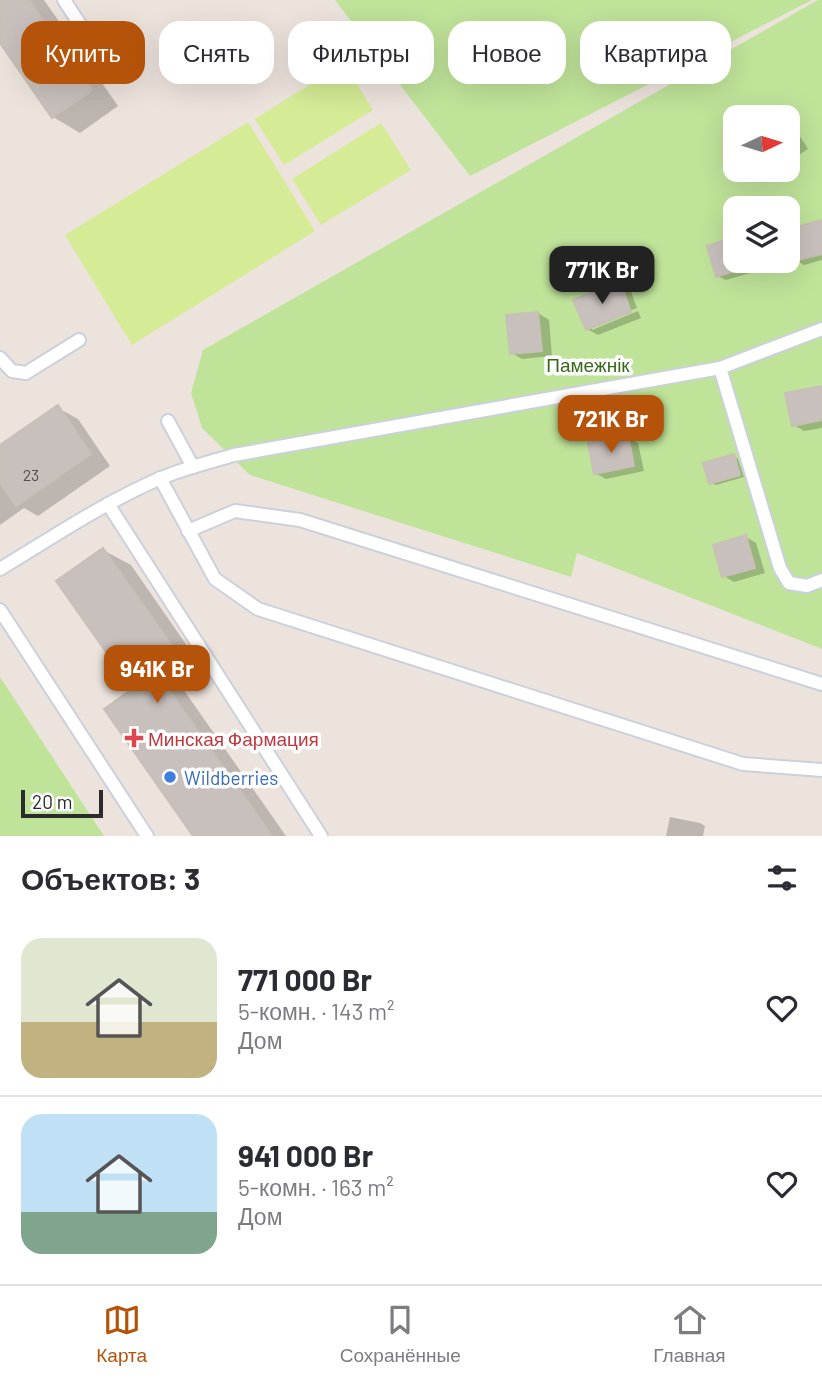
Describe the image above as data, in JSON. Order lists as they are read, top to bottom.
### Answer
{
  "parks": ["Памежнік"],
  "places": {
    "health": ["Минская Фармация"],
    "other": ["Wildberries"]
  },
  "house_numbers": ["23"],
  "scale_bar": "20 m",
  "north": "right",
  "page": {
    "chip": [
      "Купить",
      "Снять",
      "Фильтры",
      "Новое",
      "Квартира"
    ],
    "price": ["771K Br", "721K Br", "941K Br"],
    "scale": "20 m",
    "heading": "Объектов: 3",
    "list": [
      {
        "name": "771 000 Br",
        "note": "5-комн. · 143 m² · Дом"
      },
      {
        "name": "941 000 Br",
        "note": "5-комн. · 163 m² · Дом"
      }
    ],
    "tabs": ["Карта", "Сохранённые", "Главная"]
  }
}
